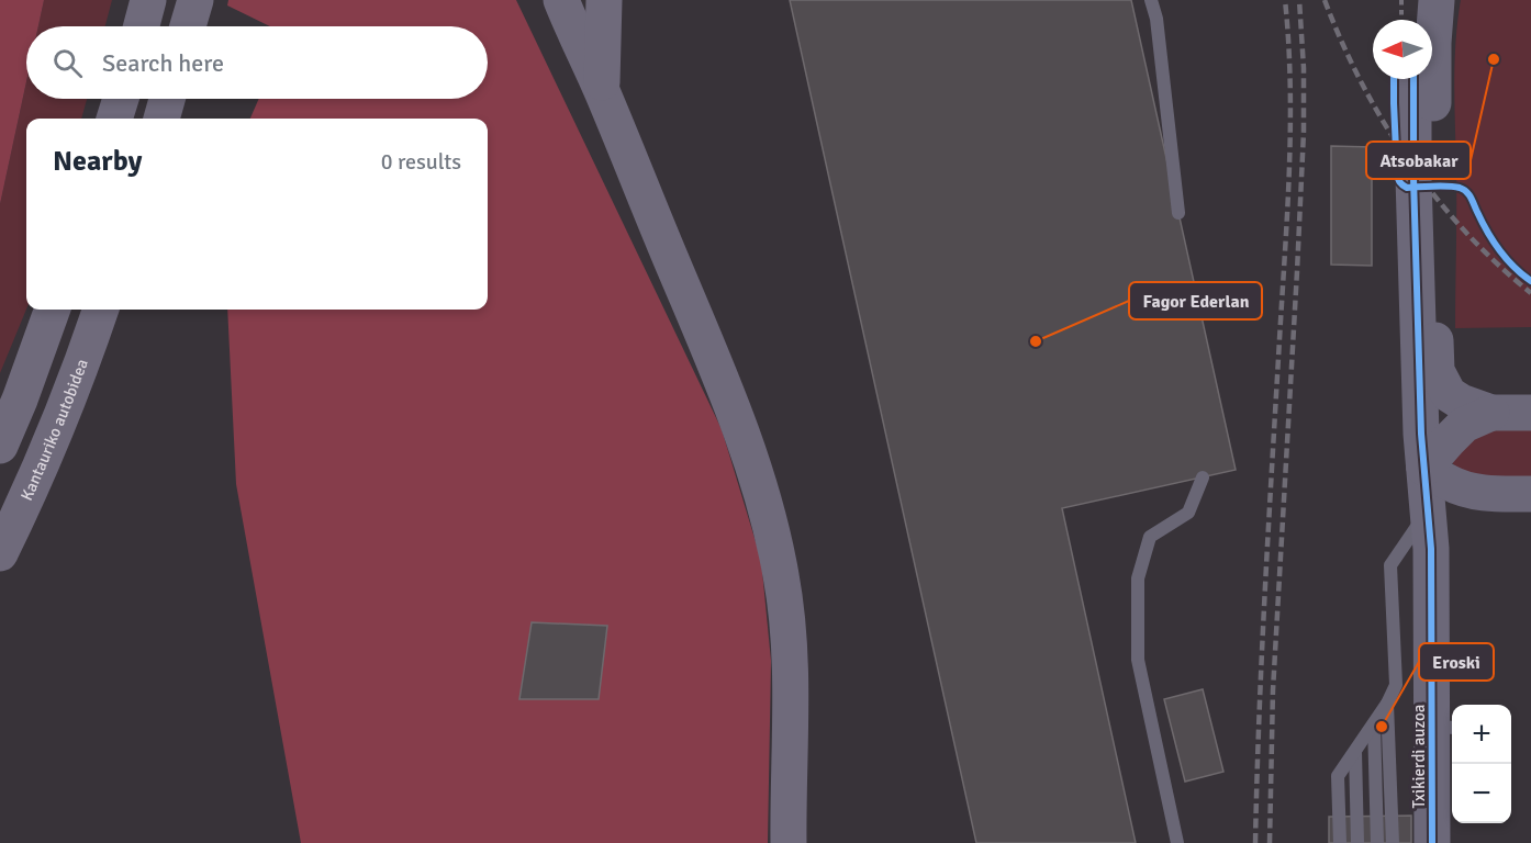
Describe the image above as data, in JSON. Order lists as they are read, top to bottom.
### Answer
{
  "streets": {
    "highway": ["Kantauriko autobidea"],
    "street": ["Txikierdi auzoa"]
  },
  "places": ["Atsobakar", "Fagor Ederlan", "Eroski"],
  "north": "left",
  "page": {
    "search": "Search here",
    "heading": ["Nearby", "0 results"],
    "map_buttons": ["+", "−"]
  }
}
